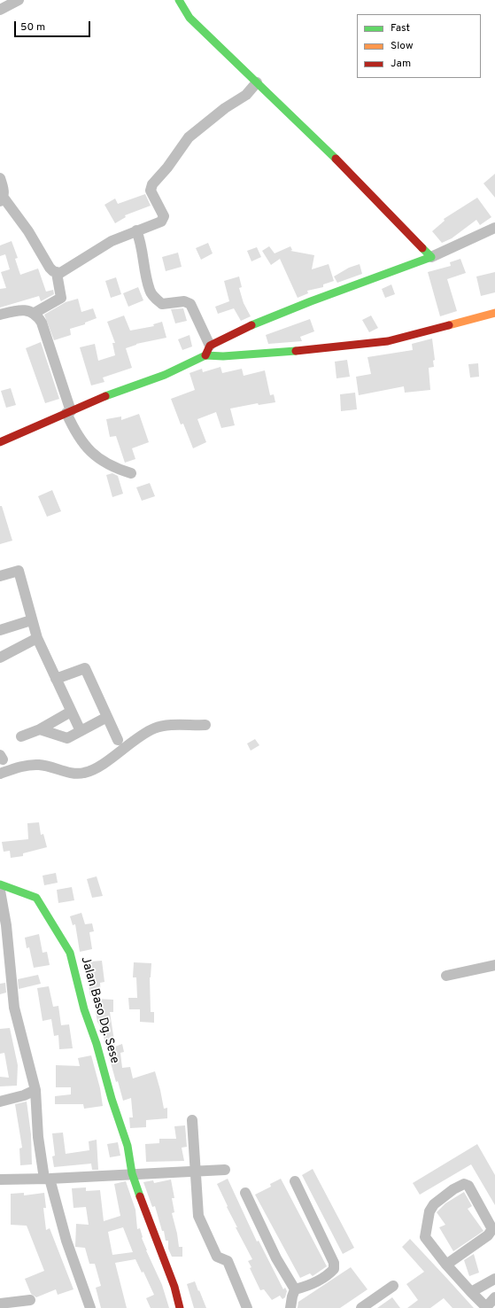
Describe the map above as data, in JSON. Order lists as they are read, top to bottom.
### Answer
{
  "streets": {
    "street": ["Jalan Baso Dg. Sese"]
  },
  "legend": ["Fast", "Slow", "Jam"],
  "scale_bar": "50 m"
}
